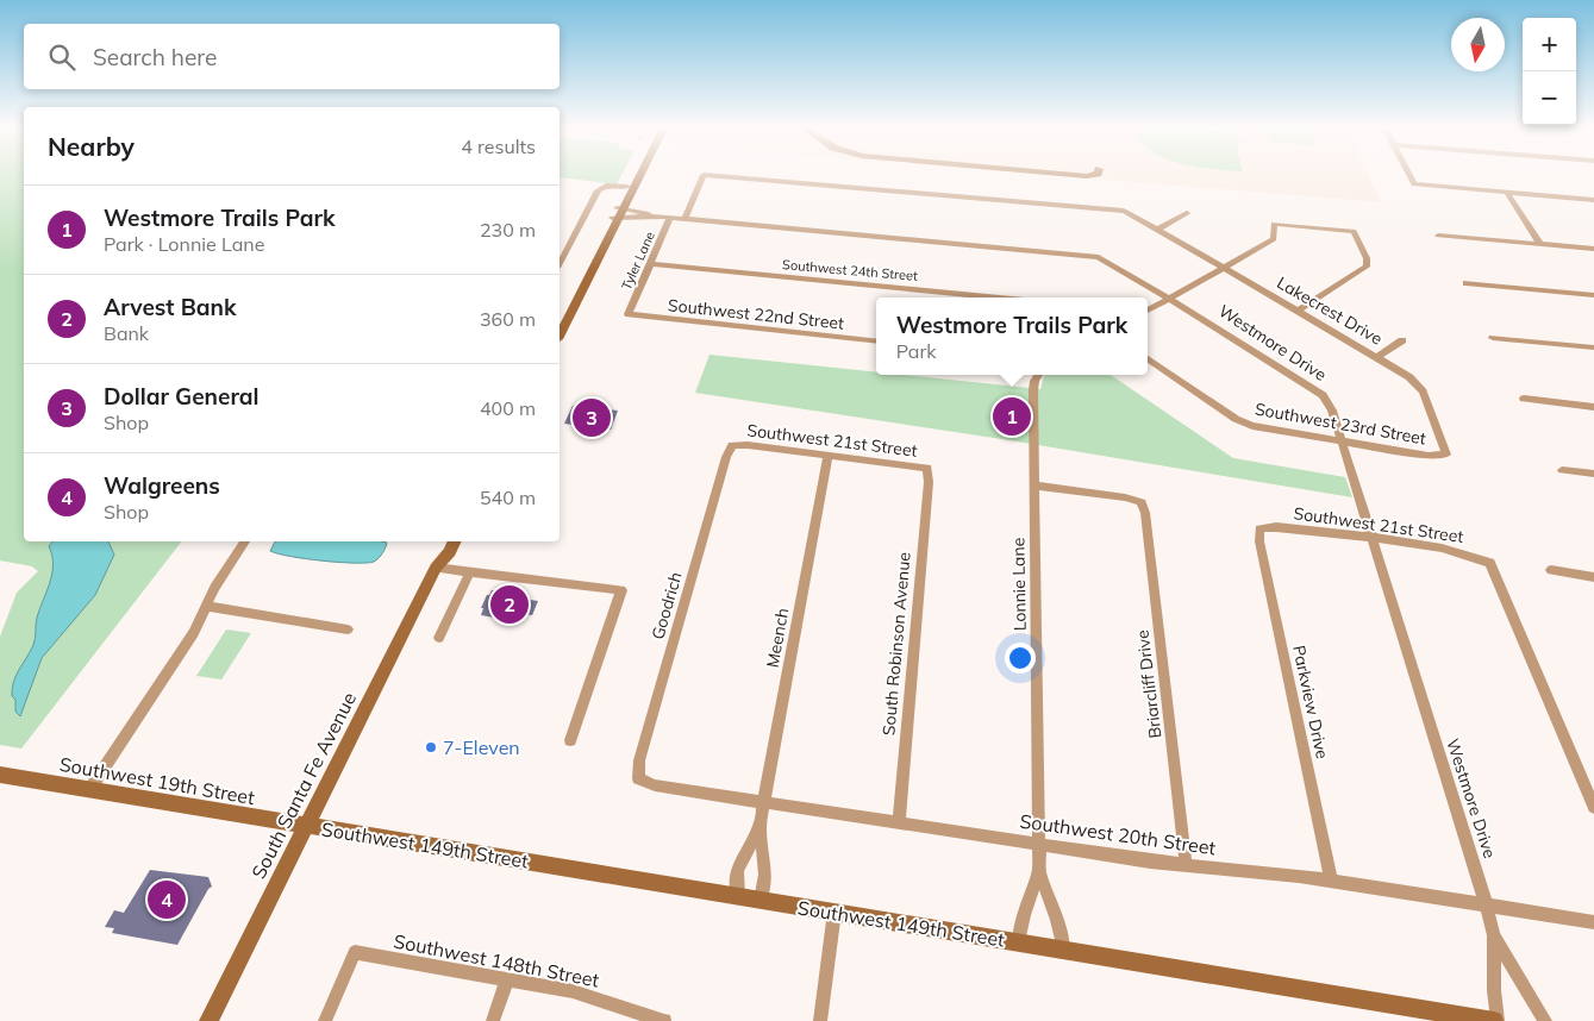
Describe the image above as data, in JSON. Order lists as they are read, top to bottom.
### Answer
{
  "streets": {
    "street": [
      "Tyler Lane",
      "Southwest 24th Street",
      "Lakecrest Drive",
      "Southwest 22nd Street",
      "Westmore Drive",
      "Southwest 23rd Street",
      "Southwest 21st Street",
      "Lonnie Lane",
      "Goodrich",
      "Meench",
      "South Robinson Avenue",
      "Briarcliff Drive",
      "Parkview Drive",
      "Southwest 19th Street",
      "South Santa Fe Avenue",
      "Southwest 20th Street",
      "Southwest 149th Street",
      "Southwest 148th Street"
    ]
  },
  "crossings": [
    ["Tyler Lane", "Southwest 24th Street"],
    ["Tyler Lane", "Southwest 22nd Street"],
    ["Tyler Lane", "Westmore Drive"],
    ["Lakecrest Drive", "Westmore Drive"],
    ["Lakecrest Drive", "Southwest 23rd Street"],
    ["Westmore Drive", "Southwest 23rd Street"],
    ["Westmore Drive", "Southwest 21st Street"],
    ["Westmore Drive", "Southwest 20th Street"],
    ["Westmore Drive", "Southwest 149th Street"],
    ["Southwest 21st Street", "Goodrich"],
    ["Southwest 21st Street", "Meench"],
    ["Southwest 21st Street", "South Robinson Avenue"],
    ["Southwest 21st Street", "Parkview Drive"],
    ["Lonnie Lane", "Briarcliff Drive"],
    ["Lonnie Lane", "Southwest 20th Street"],
    ["Lonnie Lane", "Southwest 149th Street"],
    ["Goodrich", "Southwest 20th Street"],
    ["Meench", "Southwest 20th Street"],
    ["Meench", "Southwest 149th Street"],
    ["South Robinson Avenue", "Southwest 20th Street"],
    ["Briarcliff Drive", "Southwest 20th Street"],
    ["Parkview Drive", "Southwest 20th Street"],
    ["Southwest 19th Street", "South Santa Fe Avenue"],
    ["Southwest 19th Street", "Southwest 149th Street"],
    ["South Santa Fe Avenue", "Southwest 149th Street"]
  ],
  "places": ["7-Eleven"],
  "north": "bottom",
  "page": {
    "map_buttons": ["+", "−"],
    "search": "Search here",
    "heading": ["Nearby", "4 results"],
    "list": [
      {
        "mark": "1",
        "name": "Westmore Trails Park",
        "note": "Park · Lonnie Lane",
        "value": "230 m"
      },
      {
        "mark": "2",
        "name": "Arvest Bank",
        "note": "Bank",
        "value": "360 m"
      },
      {
        "mark": "3",
        "name": "Dollar General",
        "note": "Shop",
        "value": "400 m"
      },
      {
        "mark": "4",
        "name": "Walgreens",
        "note": "Shop",
        "value": "540 m"
      }
    ],
    "popup": ["Westmore Trails Park", "Park"],
    "pins": [
      "1",
      "3",
      "2",
      "4"
    ]
  }
}
